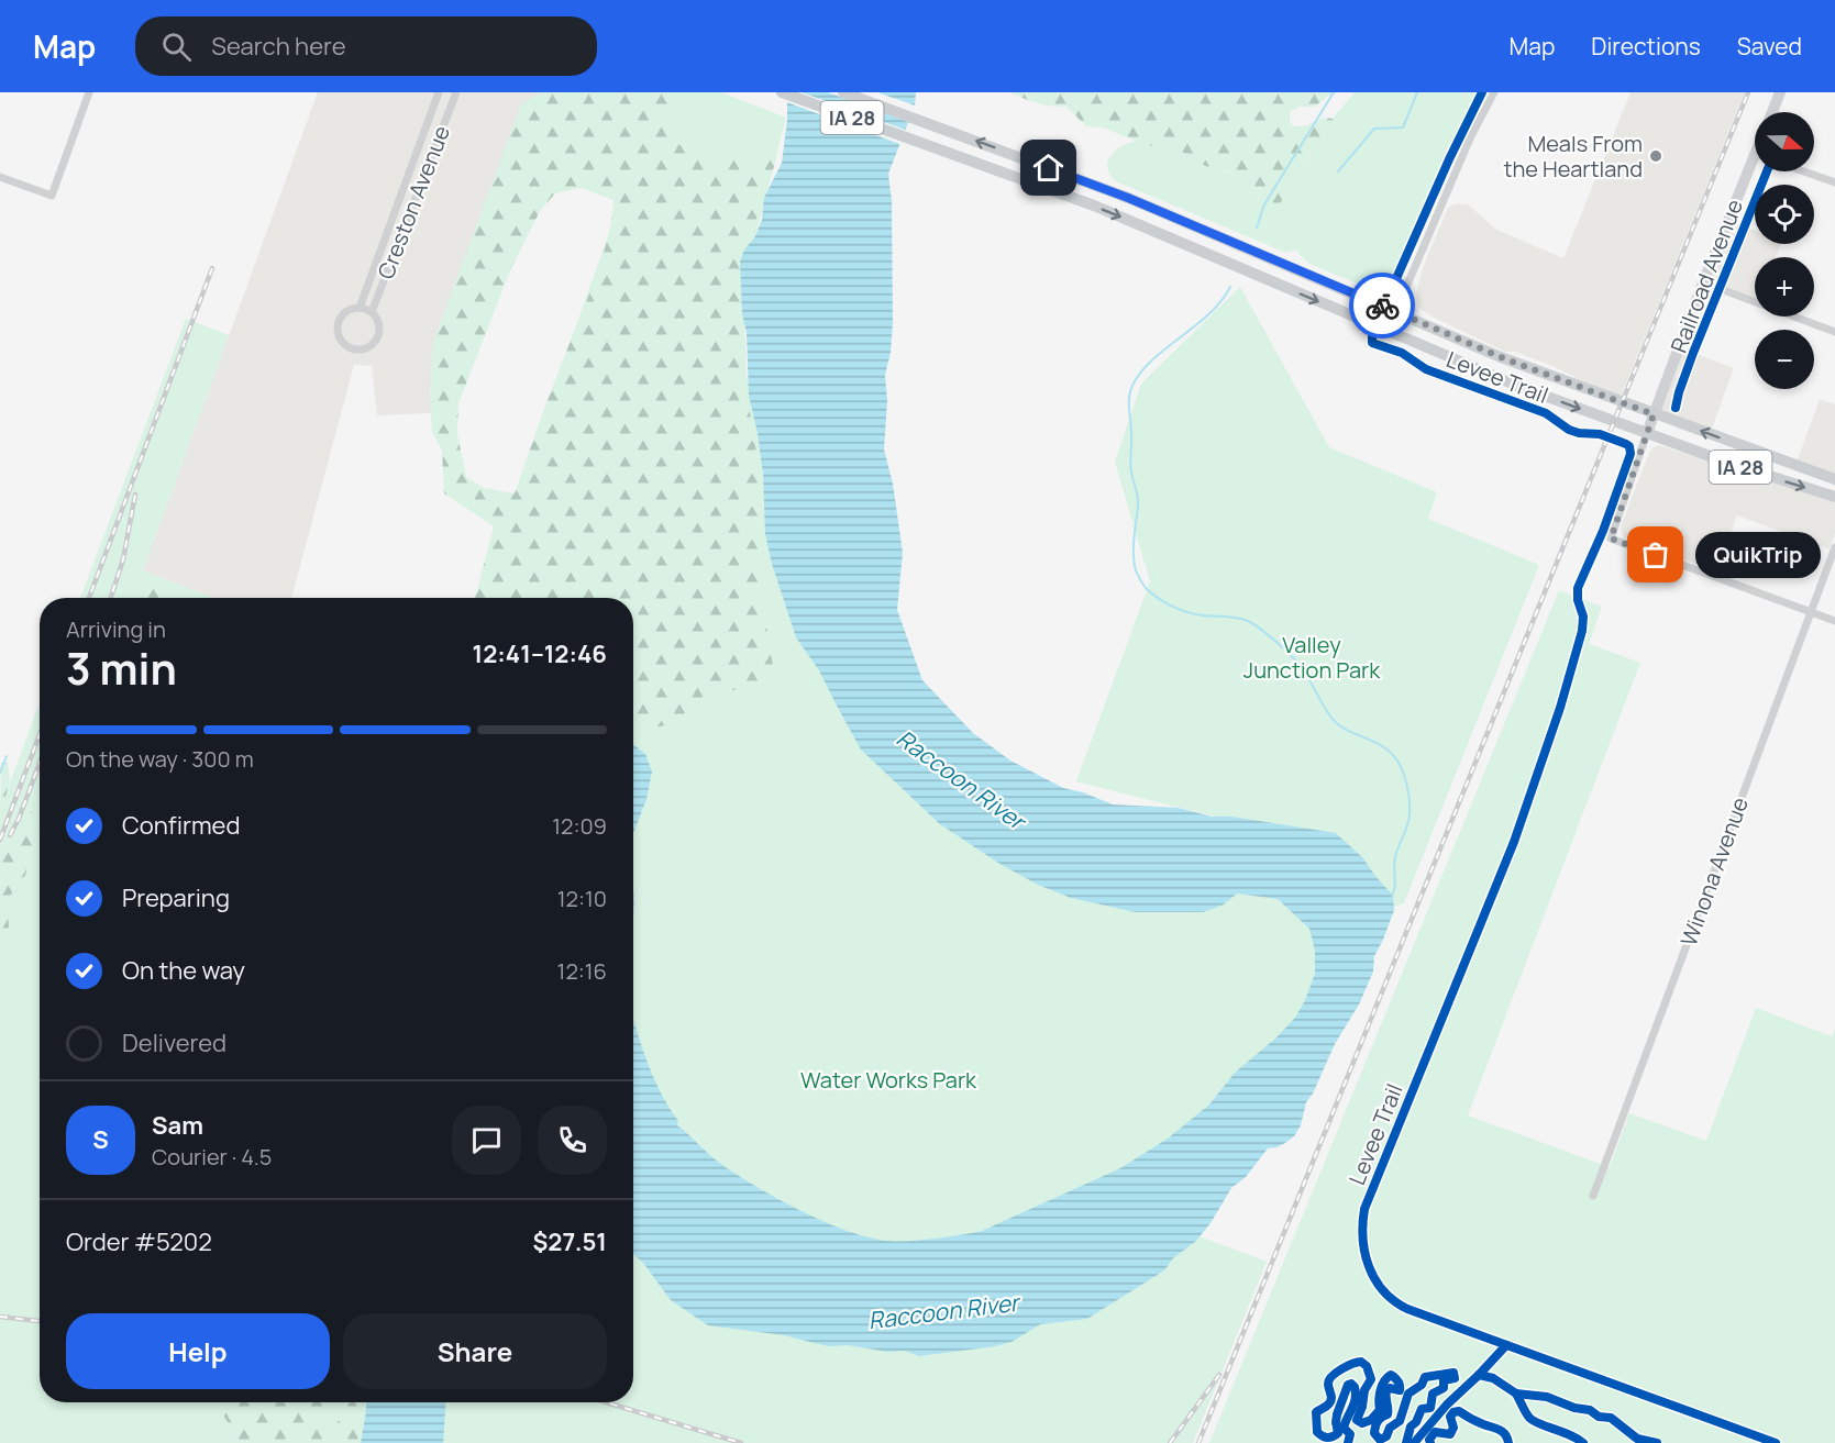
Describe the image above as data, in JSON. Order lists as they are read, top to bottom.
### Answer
{
  "streets": {
    "main road": ["IA 28", "Railroad Avenue"],
    "street": ["Creston Avenue", "Winona Avenue"],
    "cycle path": ["Levee Trail"]
  },
  "crossings": [
    ["IA 28", "Railroad Avenue"],
    ["Railroad Avenue", "Winona Avenue"]
  ],
  "water": ["Raccoon River"],
  "parks": ["Valley Junction Park", "Water Works Park"],
  "places": ["Meals From the Heartland", "QuikTrip"],
  "north": "right",
  "page": {
    "header": "Map",
    "search": "Search here",
    "nav": ["Map", "Directions", "Saved"],
    "map_buttons": ["+", "−"],
    "bubble": "QuikTrip",
    "heading": ["3 min", "Arriving in", "12:41–12:46"],
    "panel": [
      "Sam",
      "Courier · 4.5",
      "Order #5202",
      "$27.51"
    ],
    "bar": "On the way · 300 m",
    "list": [
      ["Confirmed", "12:09"],
      ["Preparing", "12:10"],
      ["On the way", "12:16"],
      "Delivered"
    ],
    "round": "S",
    "buttons": ["Help", "Share"]
  }
}
